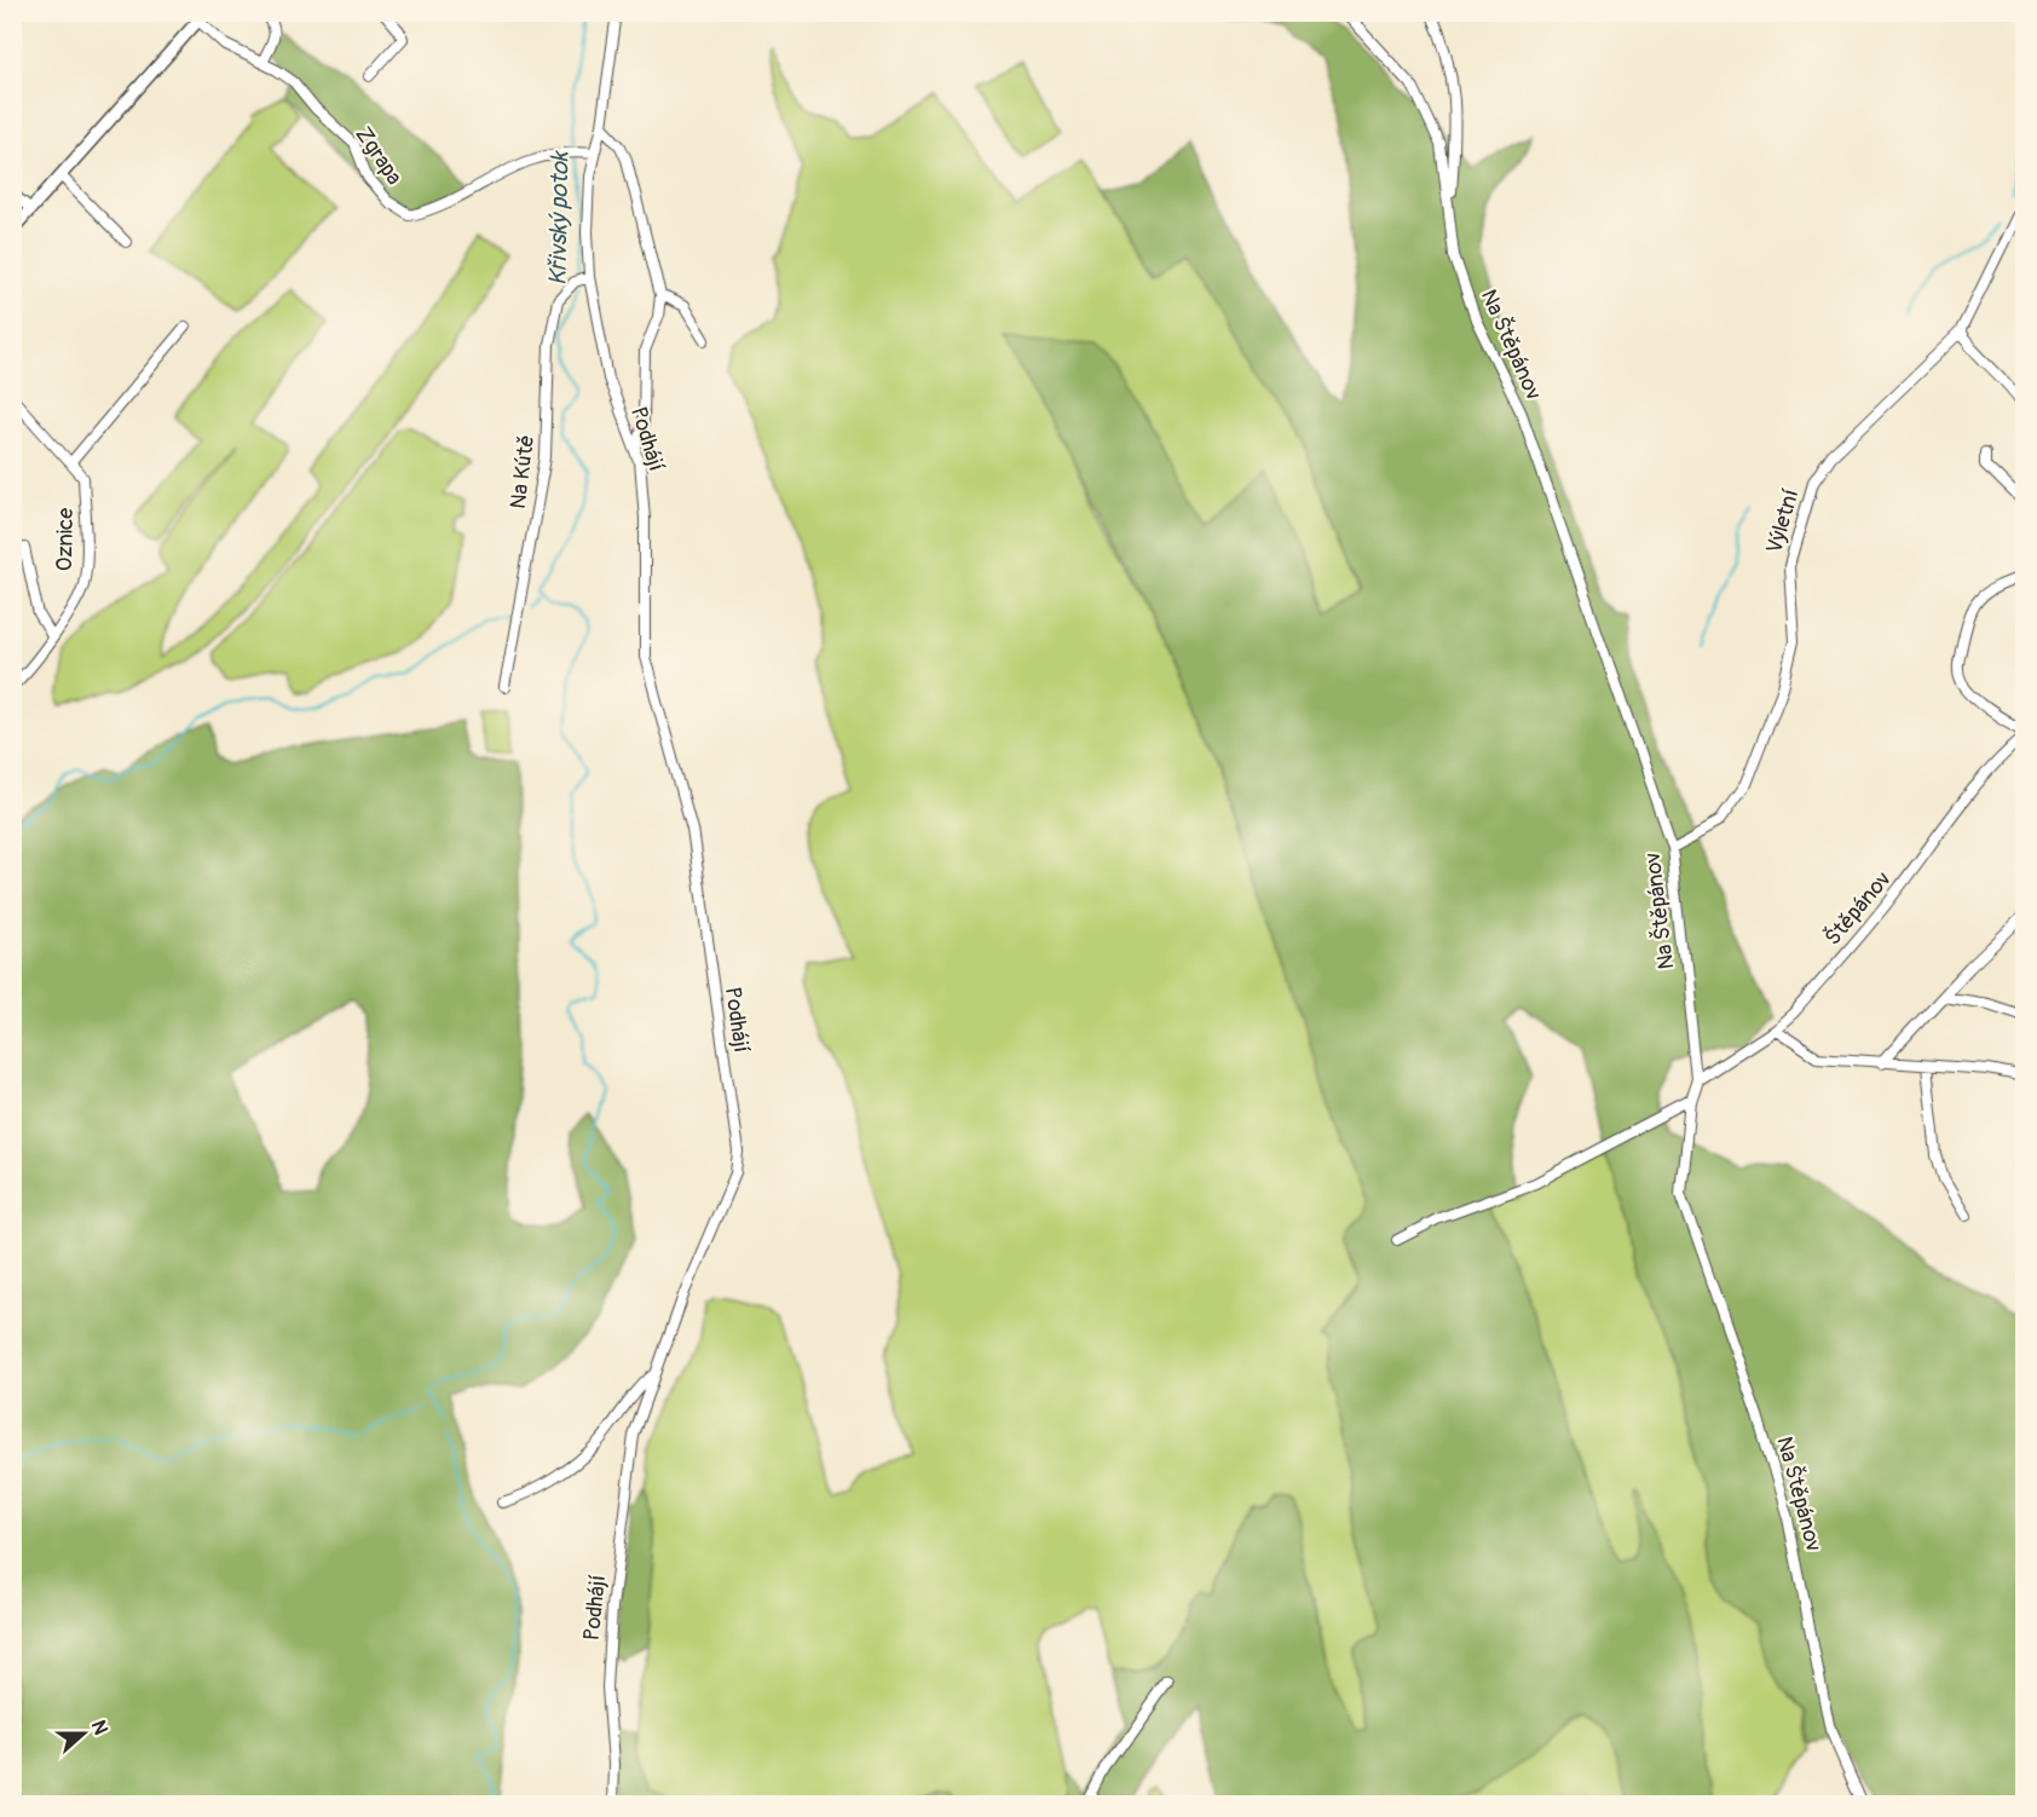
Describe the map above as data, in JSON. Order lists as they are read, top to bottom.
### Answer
{
  "streets": {
    "street": [
      "Zgrapa",
      "Na Štěpánov",
      "Podhájí",
      "Na Kútě",
      "Výletní",
      "Oznice",
      "Štěpánov"
    ]
  },
  "crossings": [
    ["Zgrapa", "Podhájí"],
    ["Na Štěpánov", "Výletní"],
    ["Na Štěpánov", "Štěpánov"],
    ["Podhájí", "Na Kútě"]
  ],
  "water": ["Křivský potok"],
  "north": "right"
}
